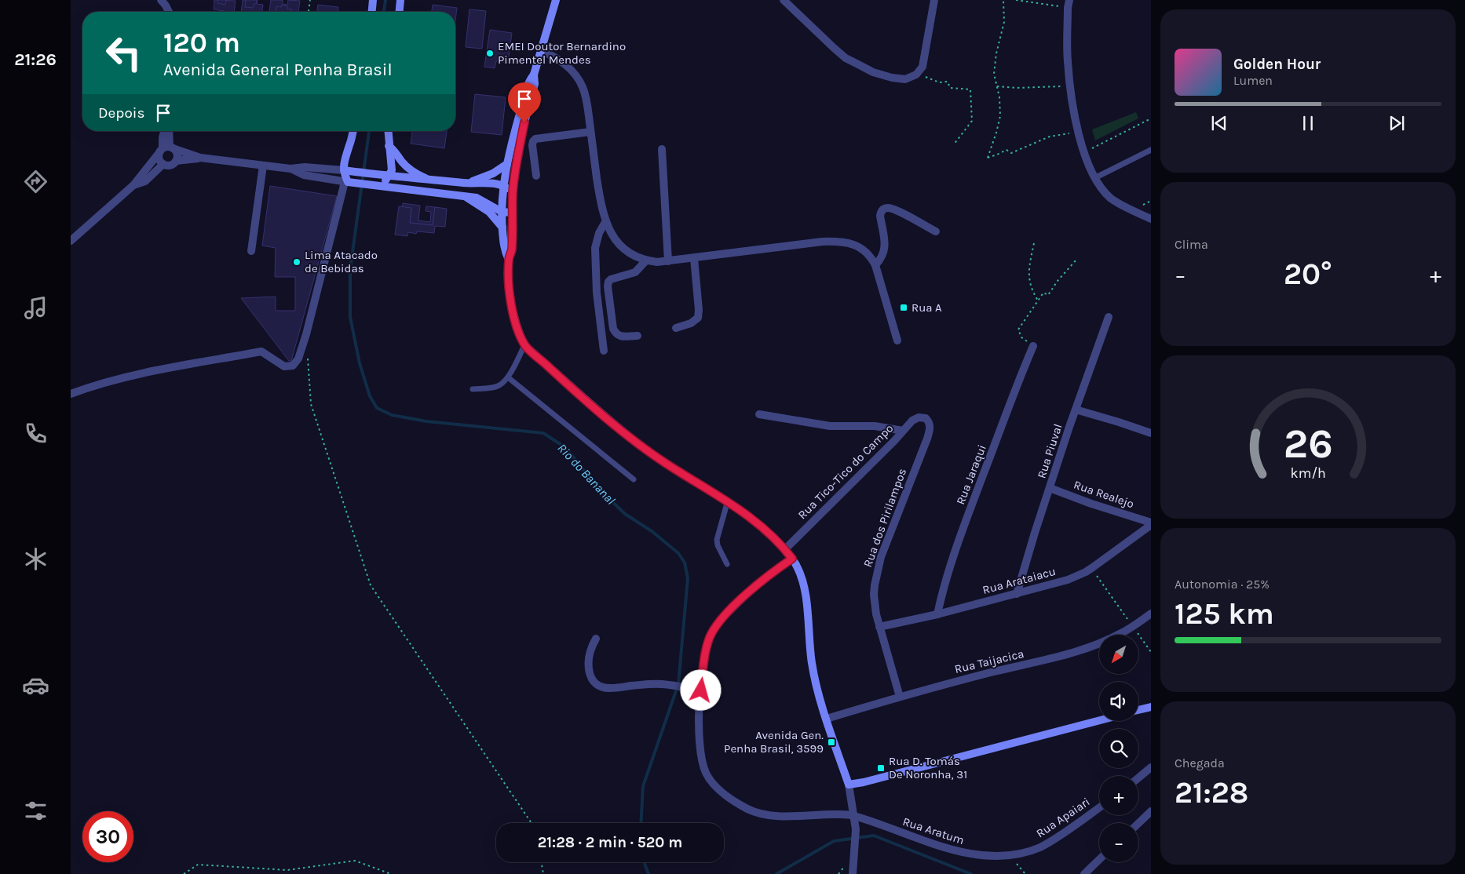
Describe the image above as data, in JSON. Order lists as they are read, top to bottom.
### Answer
{
  "streets": {
    "street": [
      "Rua Piuval",
      "Rua Tico-Tico do Campo",
      "Rua Jaraqui",
      "Rua Realejo",
      "Rua dos Pirilampos",
      "Rua Arataiacu",
      "Rua Taijacica",
      "Rua Apaiari",
      "Rua Aratum"
    ]
  },
  "crossings": [
    ["Rua Piuval", "Rua Realejo"],
    ["Rua Piuval", "Rua Arataiacu"],
    ["Rua Tico-Tico do Campo", "Rua dos Pirilampos"],
    ["Rua Jaraqui", "Rua Arataiacu"],
    ["Rua Realejo", "Rua Arataiacu"],
    ["Rua dos Pirilampos", "Rua Arataiacu"],
    ["Rua dos Pirilampos", "Rua Taijacica"],
    ["Rua Apaiari", "Rua Aratum"]
  ],
  "water": ["Rio do Bananal"],
  "places": {
    "other": ["EMEI Doutor Bernardino Pimentel Mendes", "Lima Atacado de Bebidas"],
    "transit": ["Rua A", "Avenida Gen. Penha Brasil, 3599", "Rua D. Tomás De Noronha, 31"]
  },
  "north": "bottom left",
  "page": {
    "tabs": "21:26",
    "turn": ["120 m", "Avenida General Penha Brasil"],
    "song": ["Golden Hour", "Lumen"],
    "then": "Depois",
    "tile": [
      "Clima",
      ["Autonomia · 25%", "125 km"],
      ["Chegada", "21:28"]
    ],
    "heat": ["−", "20°", "+"],
    "map_buttons": ["+", "−"],
    "limit": "30",
    "trip": "21:28 · 2 min · 520 m",
    "gauge": ["26", "km/h"]
  }
}
